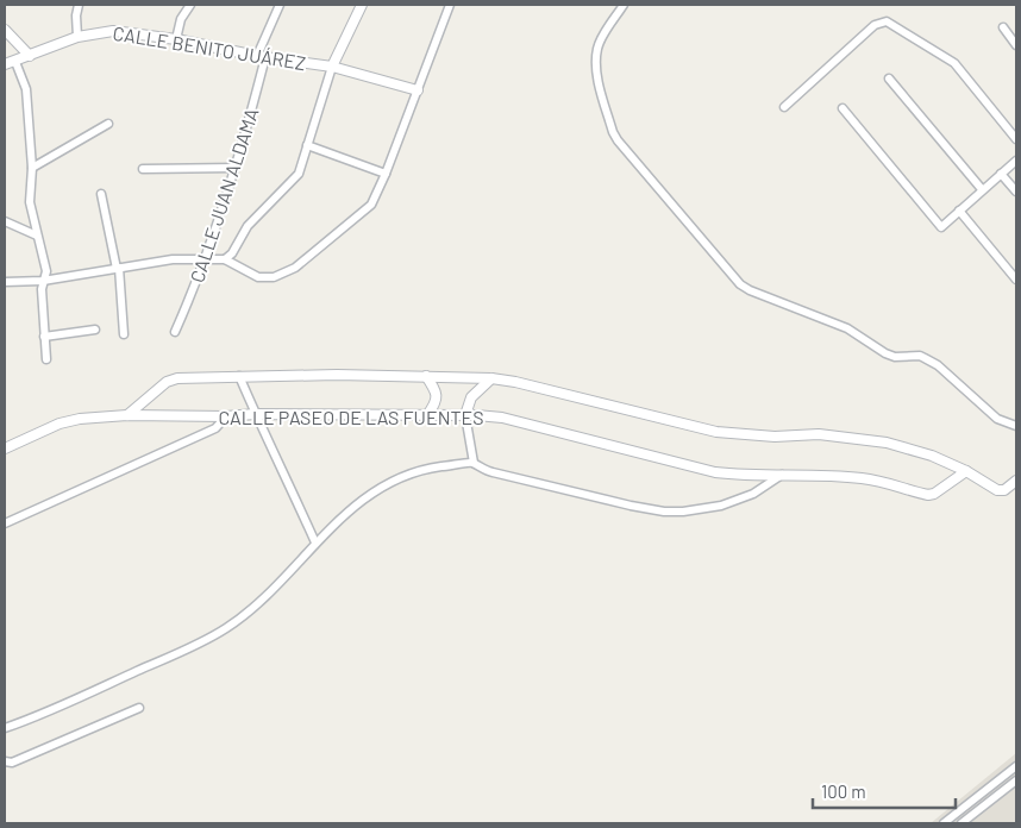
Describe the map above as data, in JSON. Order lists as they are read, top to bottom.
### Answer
{
  "streets": {
    "street": ["CALLE BENITO JUÁREZ", "CALLE JUAN ALDAMA", "CALLE PASEO DE LAS FUENTES"]
  },
  "crossings": [
    ["CALLE BENITO JUÁREZ", "CALLE JUAN ALDAMA"]
  ],
  "scale_bar": "100 m"
}
